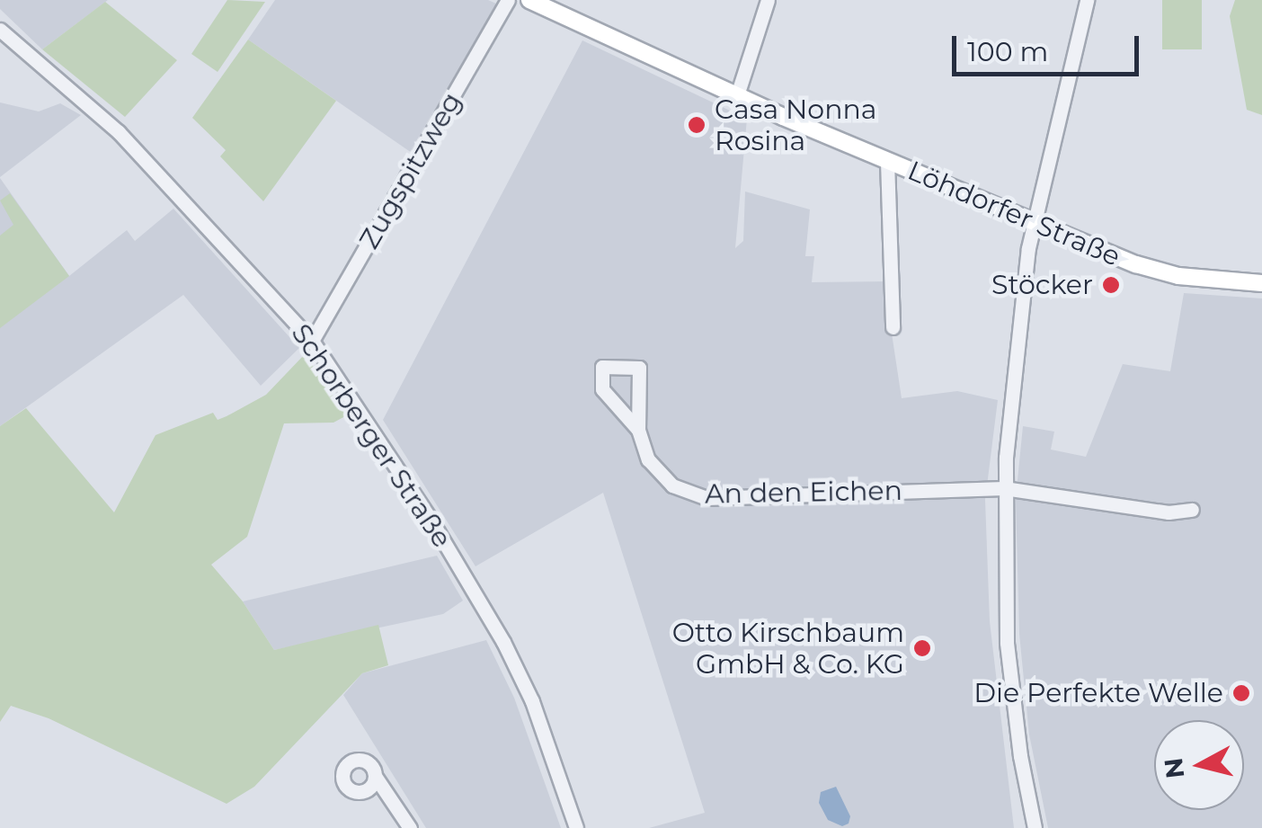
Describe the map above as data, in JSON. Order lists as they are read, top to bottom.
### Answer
{
  "streets": {
    "main road": ["Löhdorfer Straße"],
    "street": ["Zugspitzweg", "Schorberger Straße", "An den Eichen"]
  },
  "crossings": [
    ["Zugspitzweg", "Schorberger Straße"]
  ],
  "places": [
    "Casa Nonna Rosina",
    "Stöcker",
    "Otto Kirschbaum GmbH & Co. KG",
    "Die Perfekte Welle"
  ],
  "scale_bar": "100 m",
  "north": "left"
}
